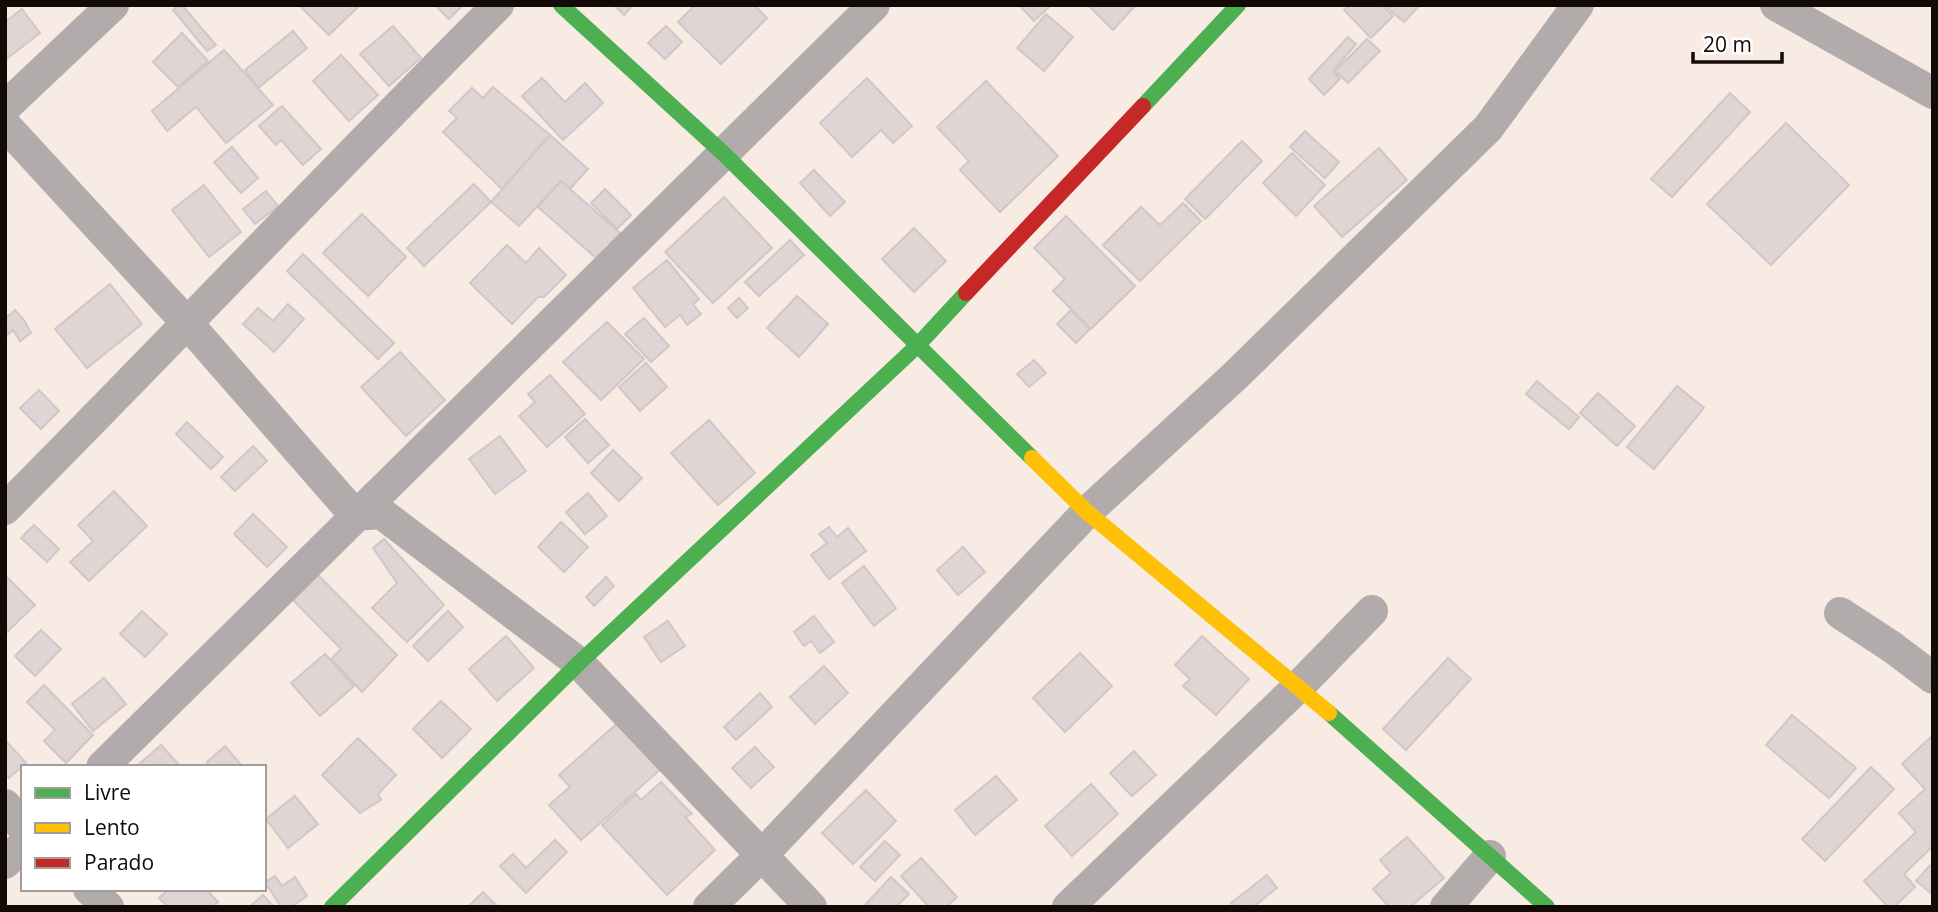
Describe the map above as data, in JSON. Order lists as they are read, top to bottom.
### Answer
{
  "legend": ["Livre", "Lento", "Parado"],
  "scale_bar": "20 m"
}
